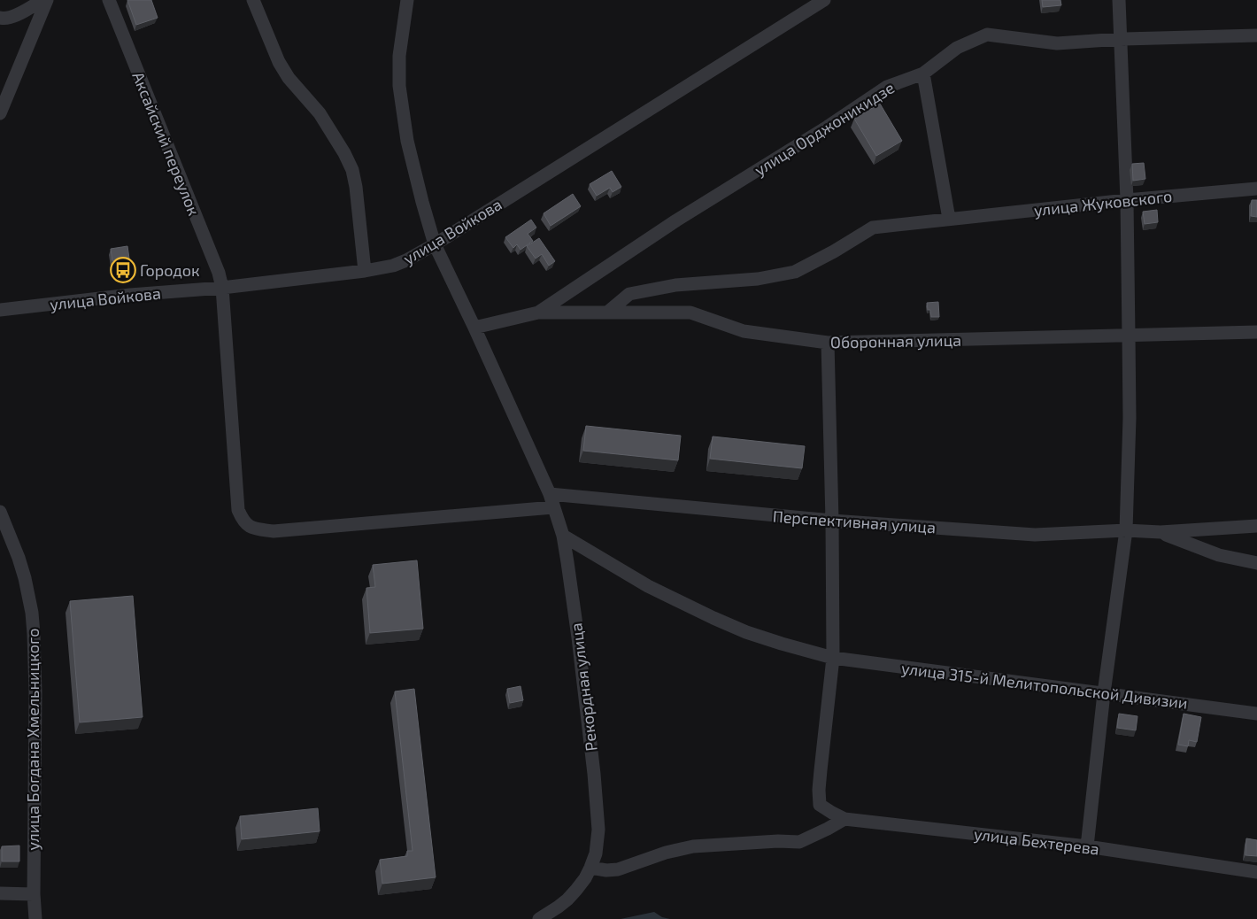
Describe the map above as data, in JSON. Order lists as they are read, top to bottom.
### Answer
{
  "streets": {
    "street": [
      "улица Орджоникидзе",
      "Аксайский переулок",
      "улица Жуковского",
      "улица Войкова",
      "Оборонная улица",
      "Перспективная улица",
      "улица 315-й Мелитопольской Дивизии",
      "Рекордная улица",
      "улица Богдана Хмельницкого",
      "улица Бехтерева"
    ]
  },
  "crossings": [
    ["улица Орджоникидзе", "Оборонная улица"],
    ["улица Орджоникидзе", "Рекордная улица"],
    ["Аксайский переулок", "улица Войкова"],
    ["Аксайский переулок", "Рекордная улица"],
    ["улица Жуковского", "Оборонная улица"],
    ["улица Войкова", "Рекордная улица"],
    ["Перспективная улица", "Рекордная улица"],
    ["улица 315-й Мелитопольской Дивизии", "Рекордная улица"],
    ["улица 315-й Мелитопольской Дивизии", "улица Бехтерева"]
  ],
  "places": {
    "bus stop": ["Городок"]
  }
}
